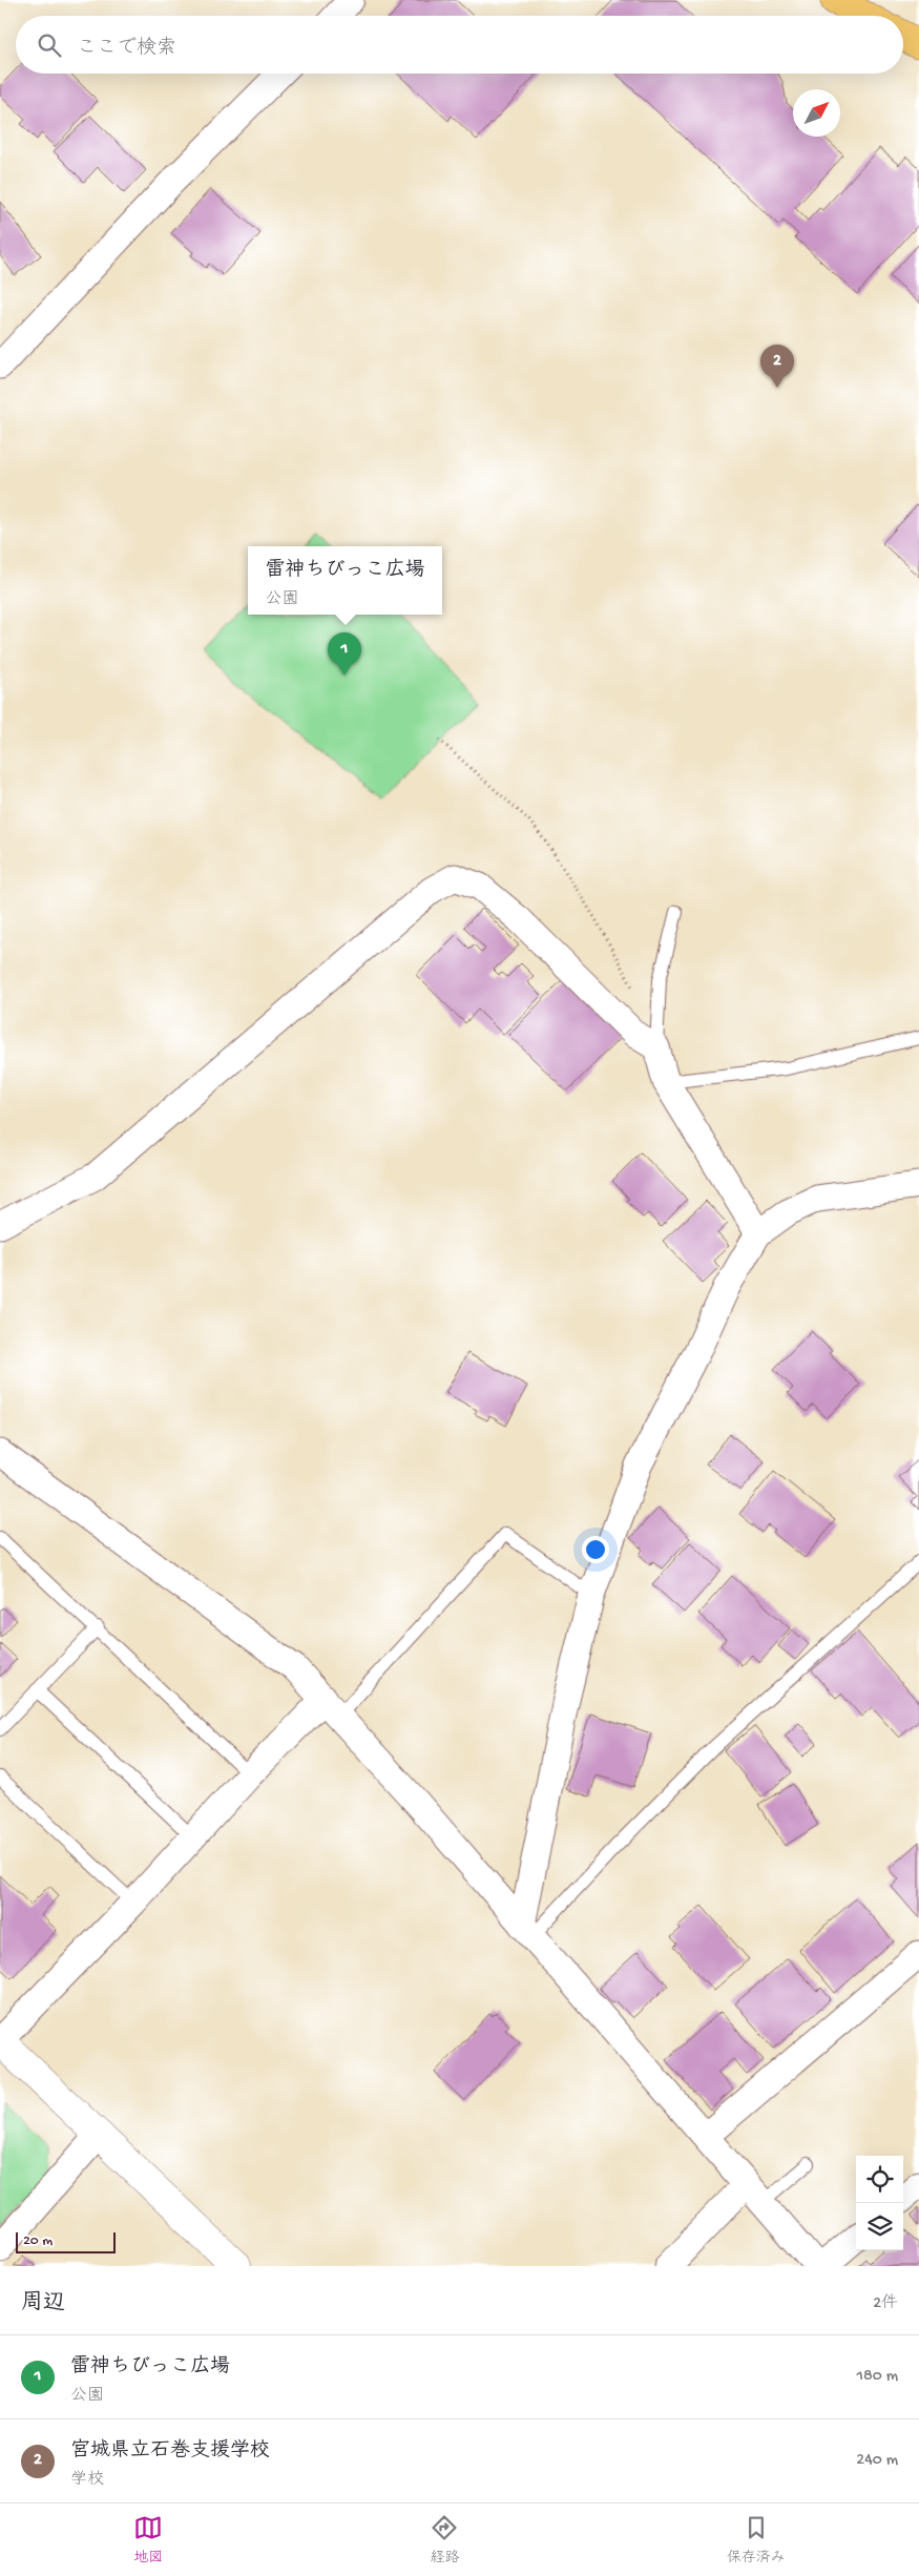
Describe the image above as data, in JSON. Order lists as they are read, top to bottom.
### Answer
{
  "scale_bar": "20 m",
  "north": "top right",
  "page": {
    "search": "ここで検索",
    "pins": ["2", "1"],
    "popup": ["雷神ちびっこ広場", "公園"],
    "scale": "20 m",
    "heading": ["周辺", "2件"],
    "list": [
      {
        "mark": "1",
        "name": "雷神ちびっこ広場",
        "note": "公園",
        "value": "180 m"
      },
      {
        "mark": "2",
        "name": "宮城県立石巻支援学校",
        "note": "学校",
        "value": "240 m"
      }
    ],
    "nav": ["地図", "経路", "保存済み"]
  }
}
